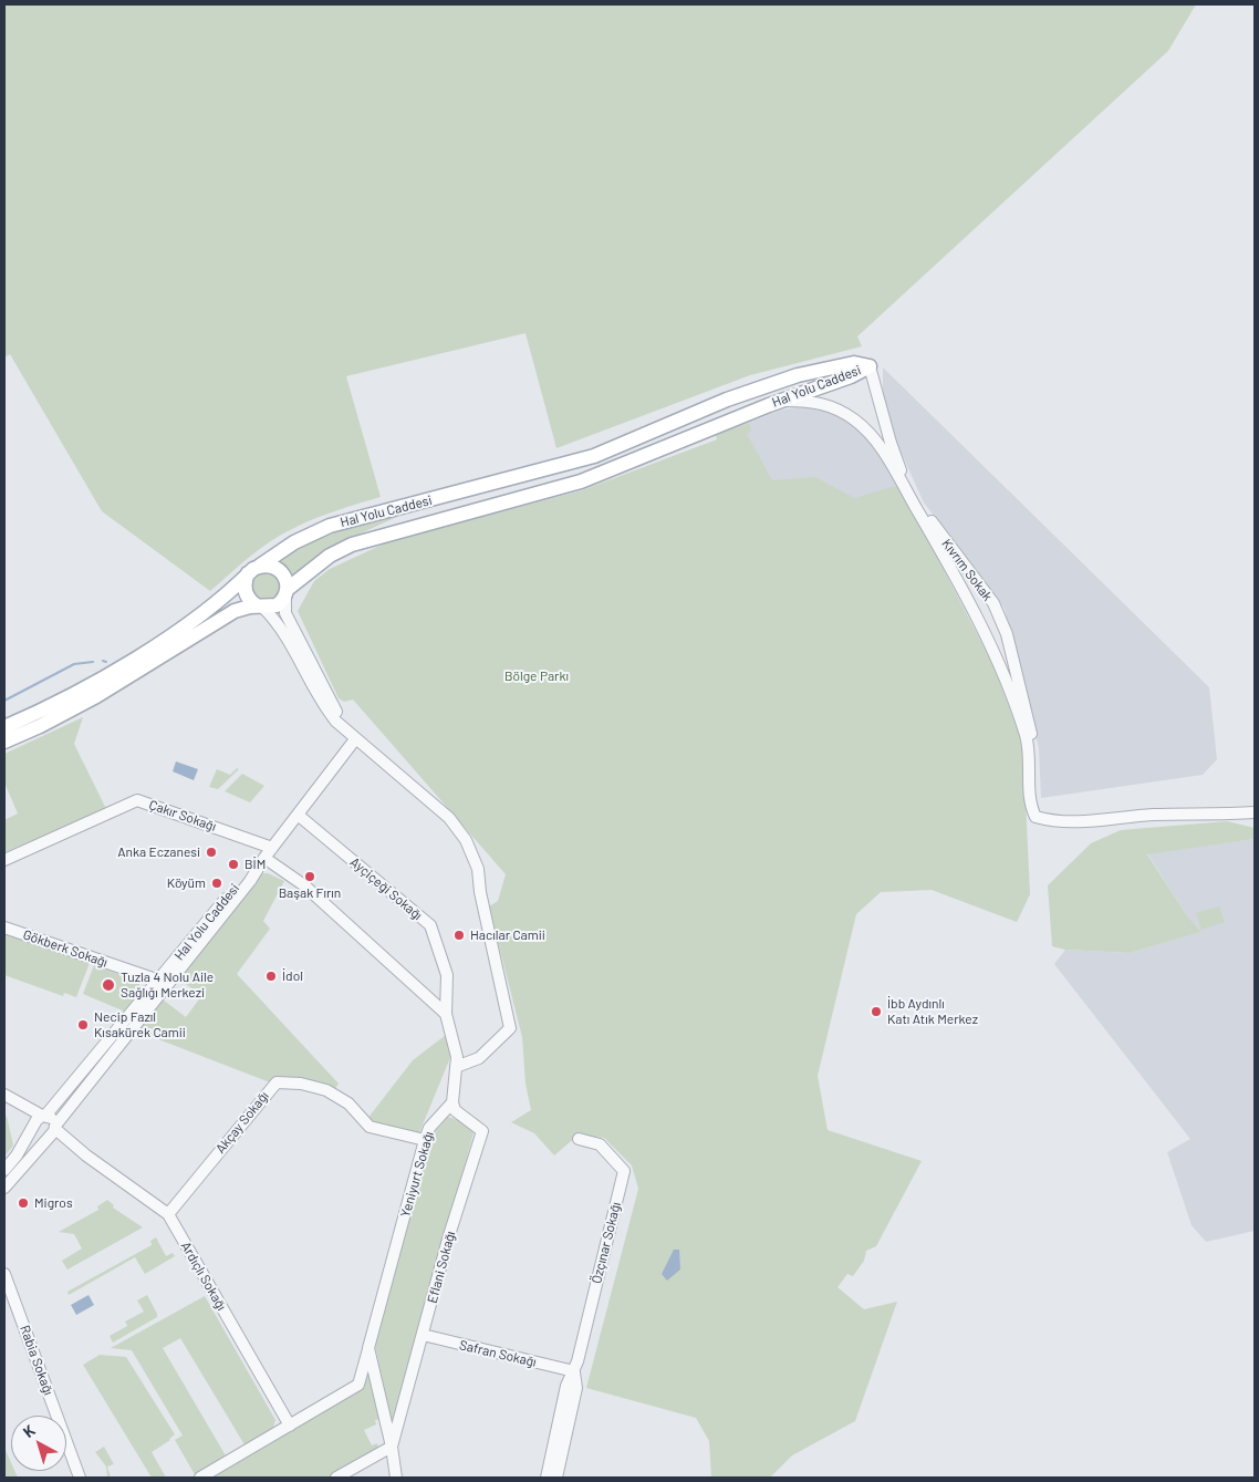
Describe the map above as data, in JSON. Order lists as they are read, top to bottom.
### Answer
{
  "streets": {
    "main road": ["Hal Yolu Caddesi"],
    "street": [
      "Kıvrım Sokak",
      "Çakır Sokağı",
      "Ayçiçeği Sokağı",
      "Gökberk Sokağı",
      "Akçay Sokağı",
      "Yeniyurt Sokağı",
      "Özçınar Sokağı",
      "Eflani Sokağı",
      "Ardıçlı Sokağı",
      "Safran Sokağı",
      "Rabia Sokağı"
    ]
  },
  "crossings": [
    ["Hal Yolu Caddesi", "Kıvrım Sokak"],
    ["Hal Yolu Caddesi", "Çakır Sokağı"],
    ["Hal Yolu Caddesi", "Ayçiçeği Sokağı"],
    ["Hal Yolu Caddesi", "Gökberk Sokağı"],
    ["Hal Yolu Caddesi", "Ardıçlı Sokağı"],
    ["Akçay Sokağı", "Yeniyurt Sokağı"],
    ["Akçay Sokağı", "Ardıçlı Sokağı"],
    ["Yeniyurt Sokağı", "Eflani Sokağı"],
    ["Özçınar Sokağı", "Safran Sokağı"],
    ["Eflani Sokağı", "Safran Sokağı"]
  ],
  "parks": ["Bölge Parkı"],
  "places": [
    "Anka Eczanesi",
    "BİM",
    "Başak Fırın",
    "Köyüm",
    "Hacılar Camii",
    "İdol",
    "Tuzla 4 Nolu Aile Sağlığı Merkezi",
    "İbb Aydınlı Katı Atık Merkez",
    "Necip Fazıl Kısakürek Camii",
    "Migros"
  ],
  "north": "top left"
}
